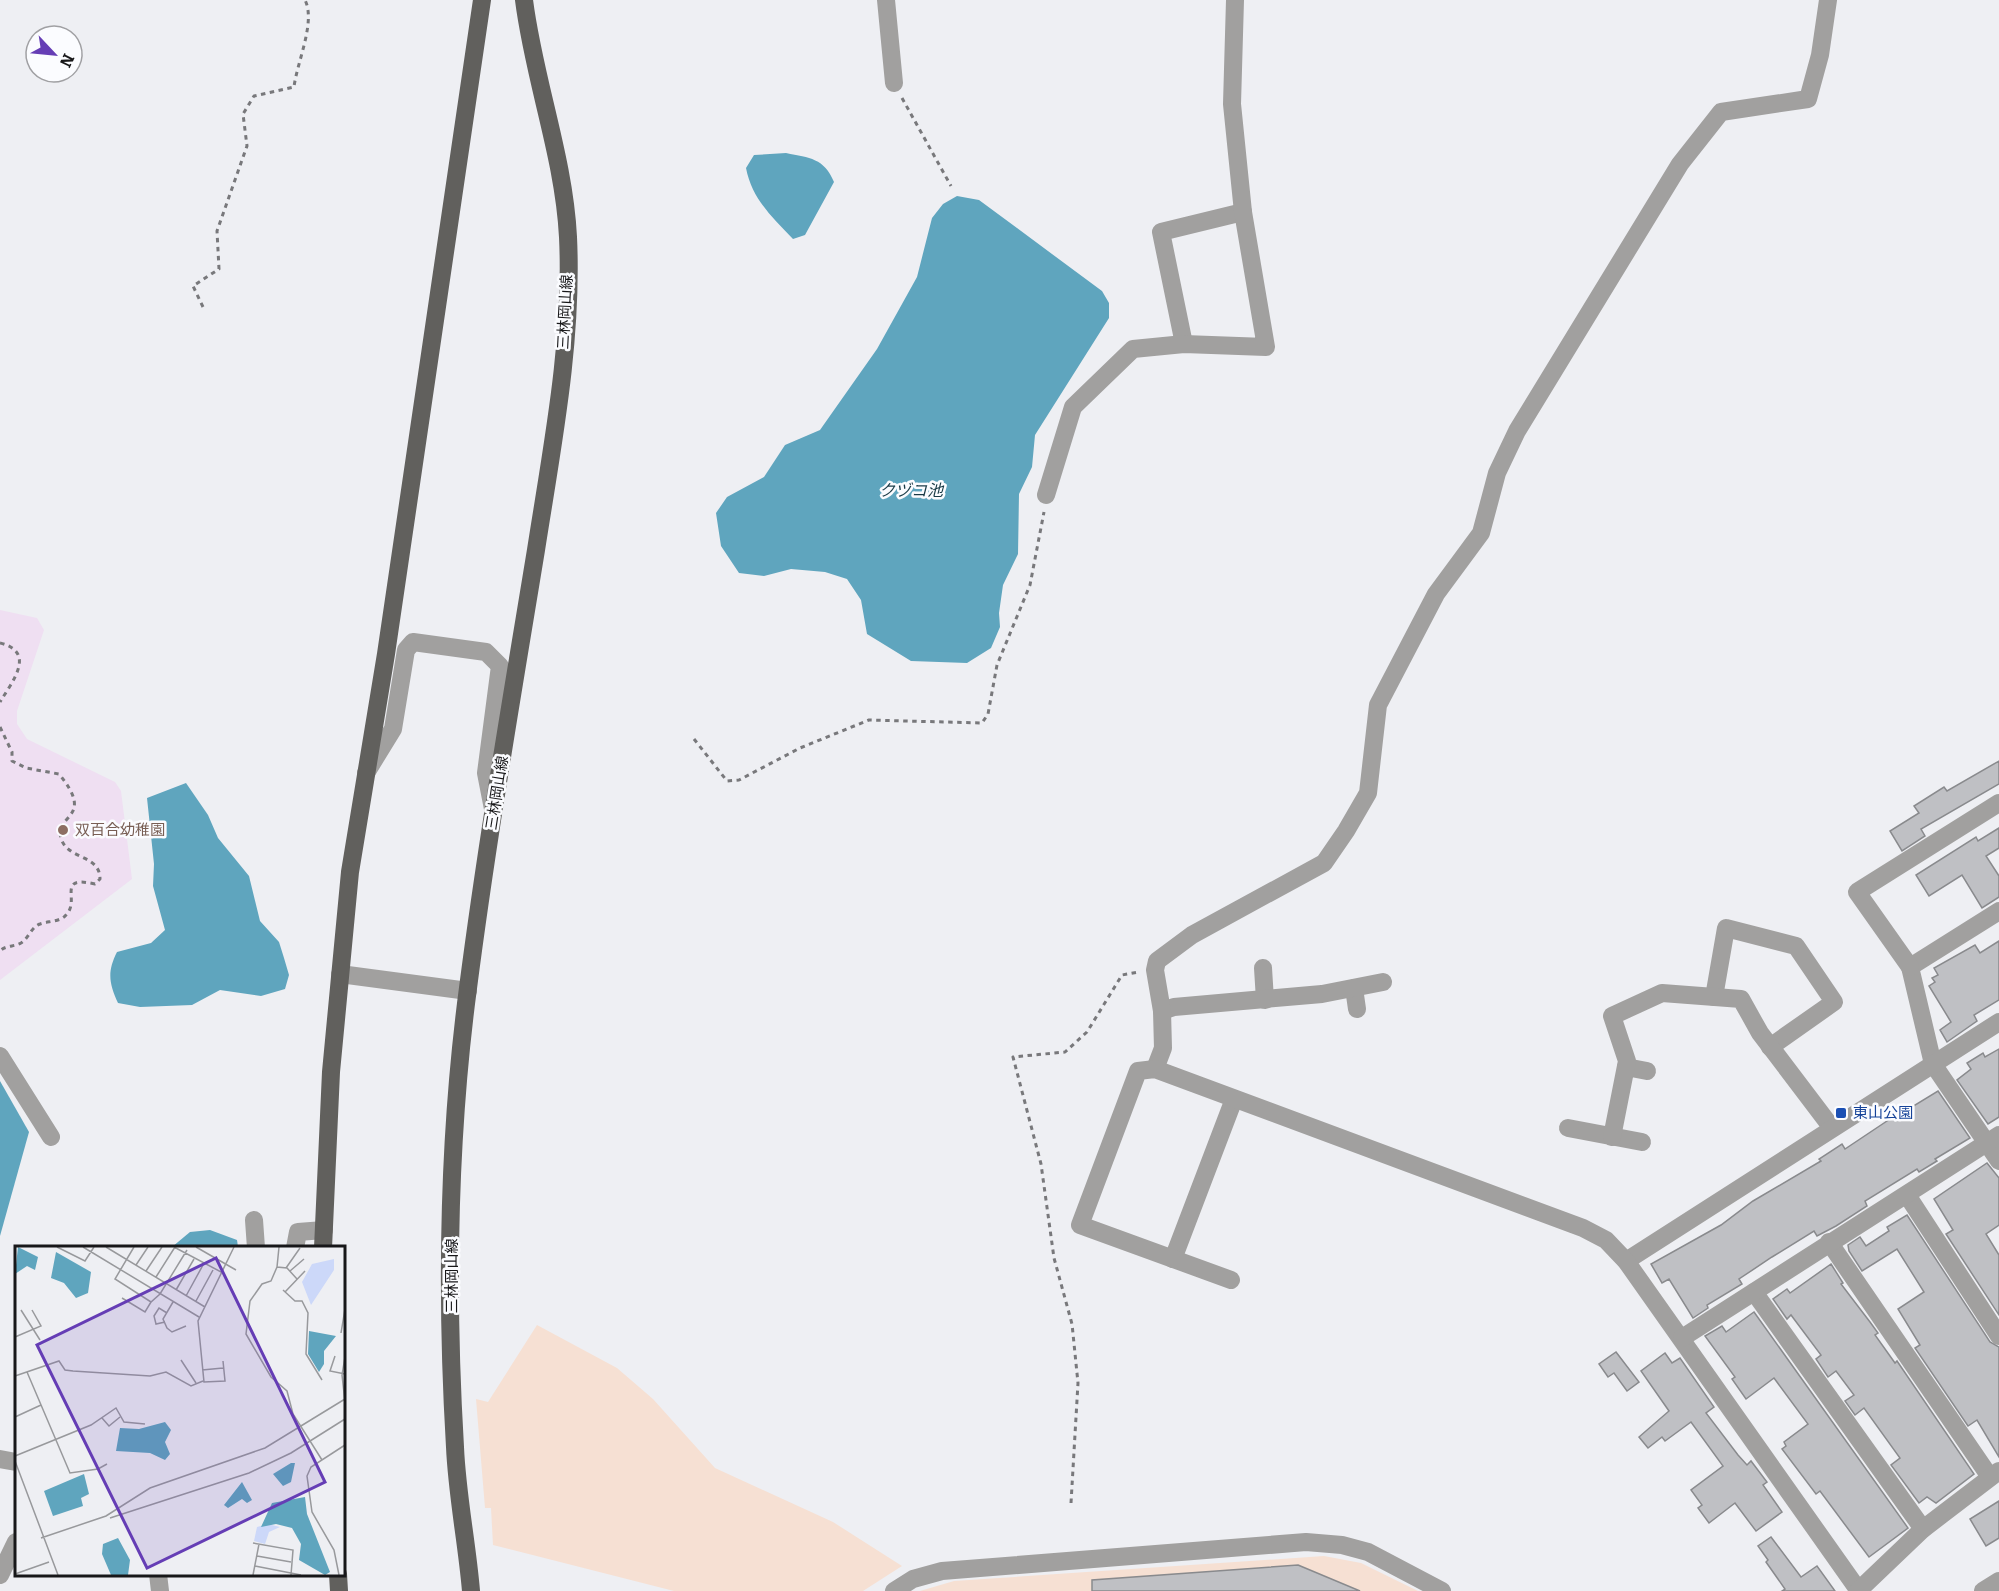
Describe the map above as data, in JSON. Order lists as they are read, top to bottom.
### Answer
{
  "streets": {
    "main road": ["三林岡山線"]
  },
  "water": ["クヅコ池"],
  "places": {
    "other": ["双百合幼稚園"],
    "transit": ["東山公園"]
  },
  "north": "bottom right"
}
